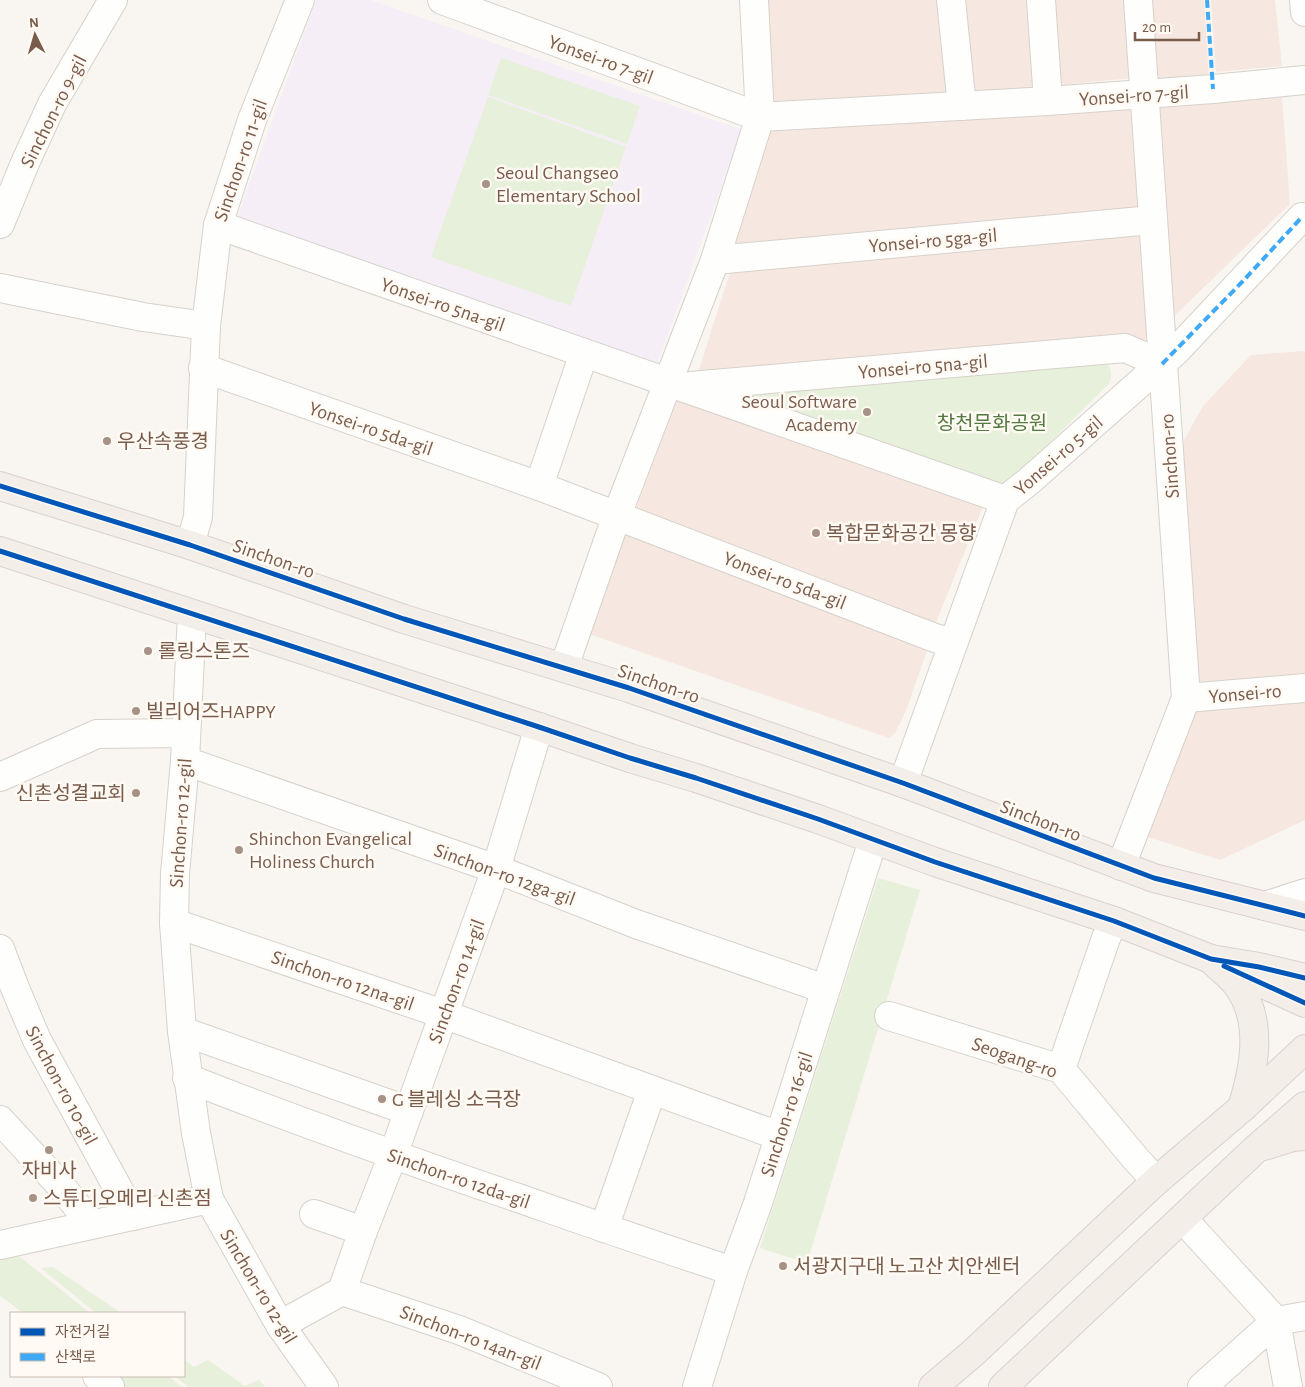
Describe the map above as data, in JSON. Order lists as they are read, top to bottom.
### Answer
{
  "streets": {
    "main road": ["Sinchon-ro"],
    "street": [
      "Yonsei-ro 7-gil",
      "Sinchon-ro 9-gil",
      "Sinchon-ro 11-gil",
      "Yonsei-ro 5ga-gil",
      "Yonsei-ro 5na-gil",
      "Yonsei-ro 5da-gil",
      "Yonsei-ro 5-gil",
      "Yonsei-ro",
      "Sinchon-ro 12-gil",
      "Sinchon-ro 12ga-gil",
      "Sinchon-ro 12na-gil",
      "Sinchon-ro 14-gil",
      "Seogang-ro",
      "Sinchon-ro 10-gil",
      "Sinchon-ro 16-gil",
      "Sinchon-ro 12da-gil",
      "Sinchon-ro 14an-gil"
    ]
  },
  "crossings": [
    ["Sinchon-ro 11-gil", "Yonsei-ro 5na-gil"],
    ["Sinchon-ro 11-gil", "Yonsei-ro 5da-gil"],
    ["Sinchon-ro 11-gil", "Sinchon-ro"],
    ["Yonsei-ro 5na-gil", "Yonsei-ro 5-gil"],
    ["Yonsei-ro 5na-gil", "Sinchon-ro"],
    ["Yonsei-ro 5da-gil", "Yonsei-ro 5-gil"],
    ["Yonsei-ro 5-gil", "Sinchon-ro"],
    ["Sinchon-ro", "Yonsei-ro"],
    ["Sinchon-ro 12-gil", "Sinchon-ro 12ga-gil"],
    ["Sinchon-ro 12-gil", "Sinchon-ro 12na-gil"],
    ["Sinchon-ro 12-gil", "Sinchon-ro 12da-gil"],
    ["Sinchon-ro 12ga-gil", "Sinchon-ro 14-gil"],
    ["Sinchon-ro 12ga-gil", "Sinchon-ro 16-gil"],
    ["Sinchon-ro 12na-gil", "Sinchon-ro 14-gil"],
    ["Sinchon-ro 12na-gil", "Sinchon-ro 16-gil"],
    ["Sinchon-ro 14-gil", "Sinchon-ro 12da-gil"],
    ["Sinchon-ro 14-gil", "Sinchon-ro 14an-gil"],
    ["Sinchon-ro 16-gil", "Sinchon-ro 12da-gil"]
  ],
  "parks": ["창천문화공원"],
  "places": [
    "Seoul Changseo Elementary School",
    "Seoul Software Academy",
    "우산속풍경",
    "복합문화공간 몽향",
    "롤링스톤즈",
    "빌리어즈HAPPY",
    "신촌성결교회",
    "Shinchon Evangelical Holiness Church",
    "G 블레싱 소극장",
    "자비사",
    "스튜디오메리 신촌점",
    "서광지구대 노고산 치안센터"
  ],
  "legend": ["자전거길", "산책로"],
  "scale_bar": "20 m",
  "north": "top"
}
